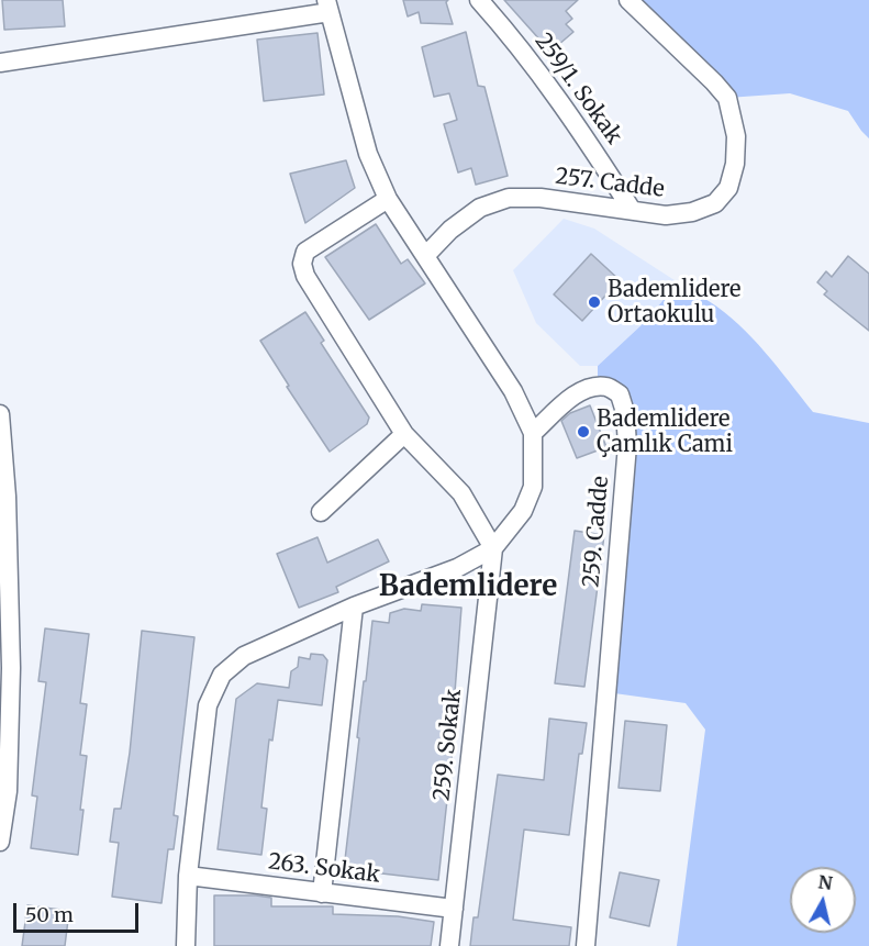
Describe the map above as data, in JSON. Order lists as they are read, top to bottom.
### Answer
{
  "streets": {
    "street": [
      "259/1. Sokak",
      "257. Cadde",
      "259. Cadde",
      "259. Sokak",
      "263. Sokak"
    ]
  },
  "crossings": [
    ["259/1. Sokak", "257. Cadde"],
    ["259. Sokak", "263. Sokak"]
  ],
  "districts": ["Bademlidere"],
  "places": ["Bademlidere Ortaokulu", "Bademlidere Çamlık Cami"],
  "scale_bar": "50 m",
  "north": "top"
}
